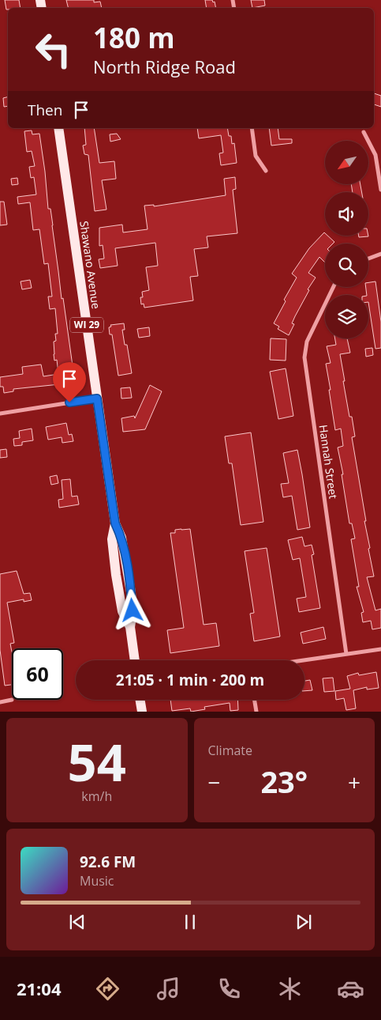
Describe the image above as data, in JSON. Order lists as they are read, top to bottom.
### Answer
{
  "streets": {
    "main road": ["Shawano Avenue", "WI 29"],
    "street": ["Hannah Street"]
  },
  "north": "bottom left",
  "page": {
    "turn": ["180 m", "North Ridge Road"],
    "then": "Then",
    "limit": "60",
    "trip": "21:05 · 1 min · 200 m",
    "tile": [
      ["54", "km/h"],
      "Climate"
    ],
    "heat": ["−", "23°", "+"],
    "song": ["92.6 FM", "Music"],
    "tabs": "21:04"
  }
}
